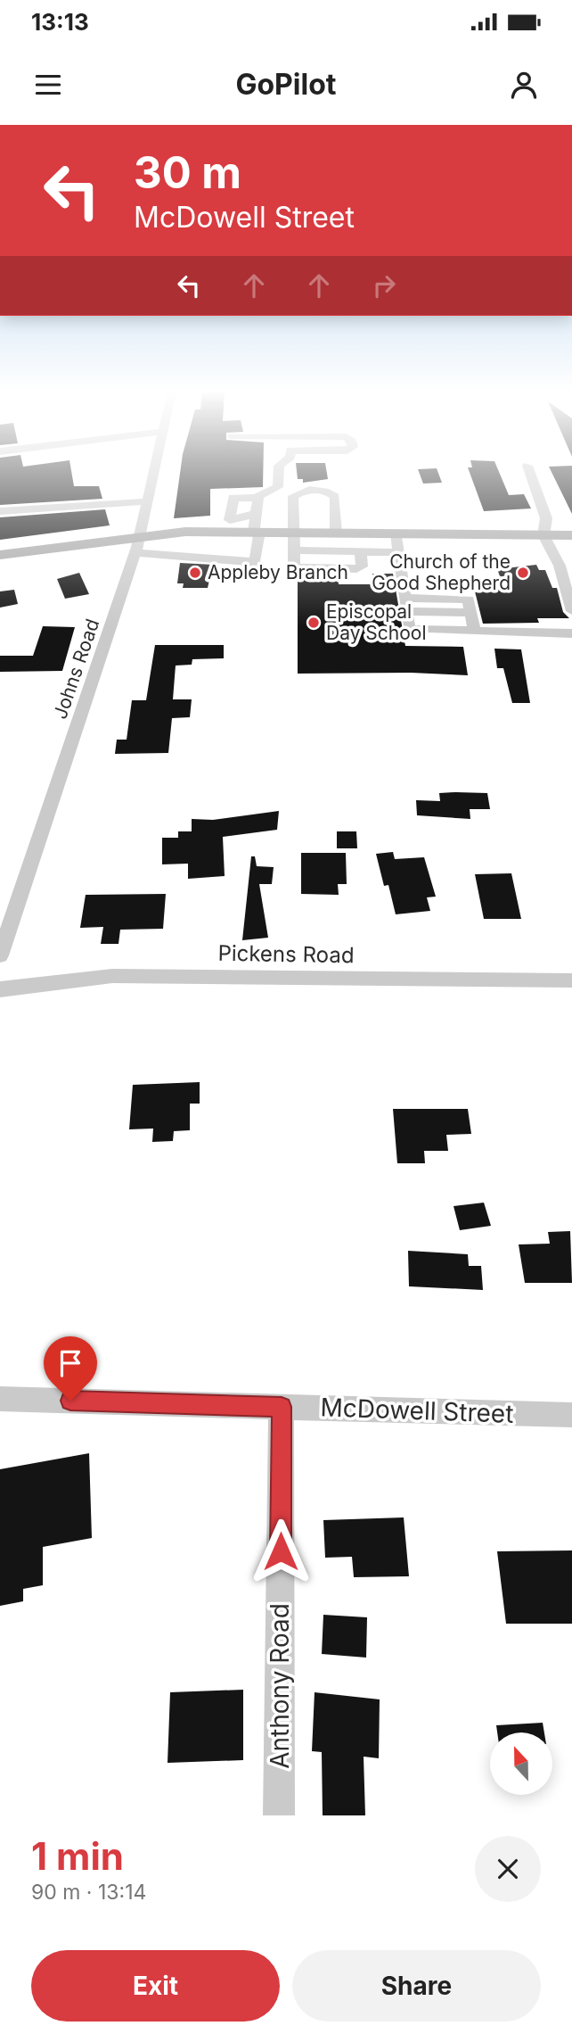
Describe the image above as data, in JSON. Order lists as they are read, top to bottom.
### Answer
{
  "streets": {
    "street": [
      "Johns Road",
      "Pickens Road",
      "McDowell Street",
      "Anthony Road"
    ]
  },
  "crossings": [
    ["McDowell Street", "Anthony Road"]
  ],
  "places": ["Appleby Branch", "Church of the Good Shepherd", "Episcopal Day School"],
  "north": "top",
  "page": {
    "status": "13:13",
    "header": "GoPilot",
    "turn": ["30 m", "McDowell Street"],
    "heading": ["1 min", "90 m · 13:14"],
    "buttons": ["Exit", "Share"]
  }
}
